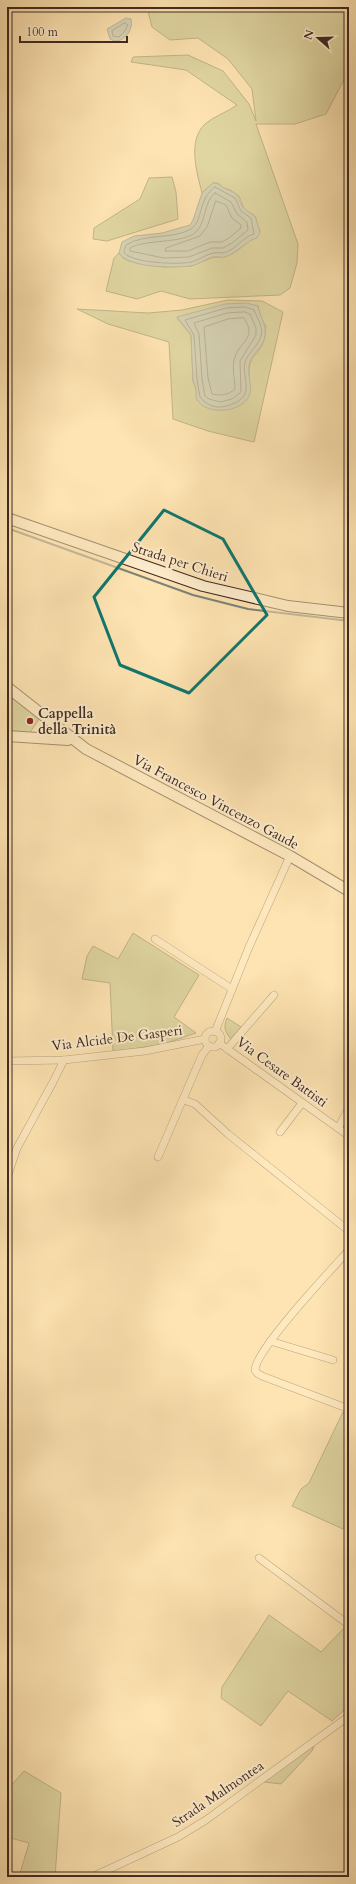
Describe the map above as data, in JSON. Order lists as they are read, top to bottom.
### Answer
{
  "streets": {
    "street": [
      "Strada per Chieri",
      "Via Francesco Vincenzo Gaude",
      "Via Alcide De Gasperi",
      "Via Cesare Battisti",
      "Strada Malmontea"
    ]
  },
  "crossings": [
    ["Via Alcide De Gasperi", "Via Cesare Battisti"]
  ],
  "places": ["Cappella della Trinità"],
  "scale_bar": "100 m",
  "north": "left"
}
